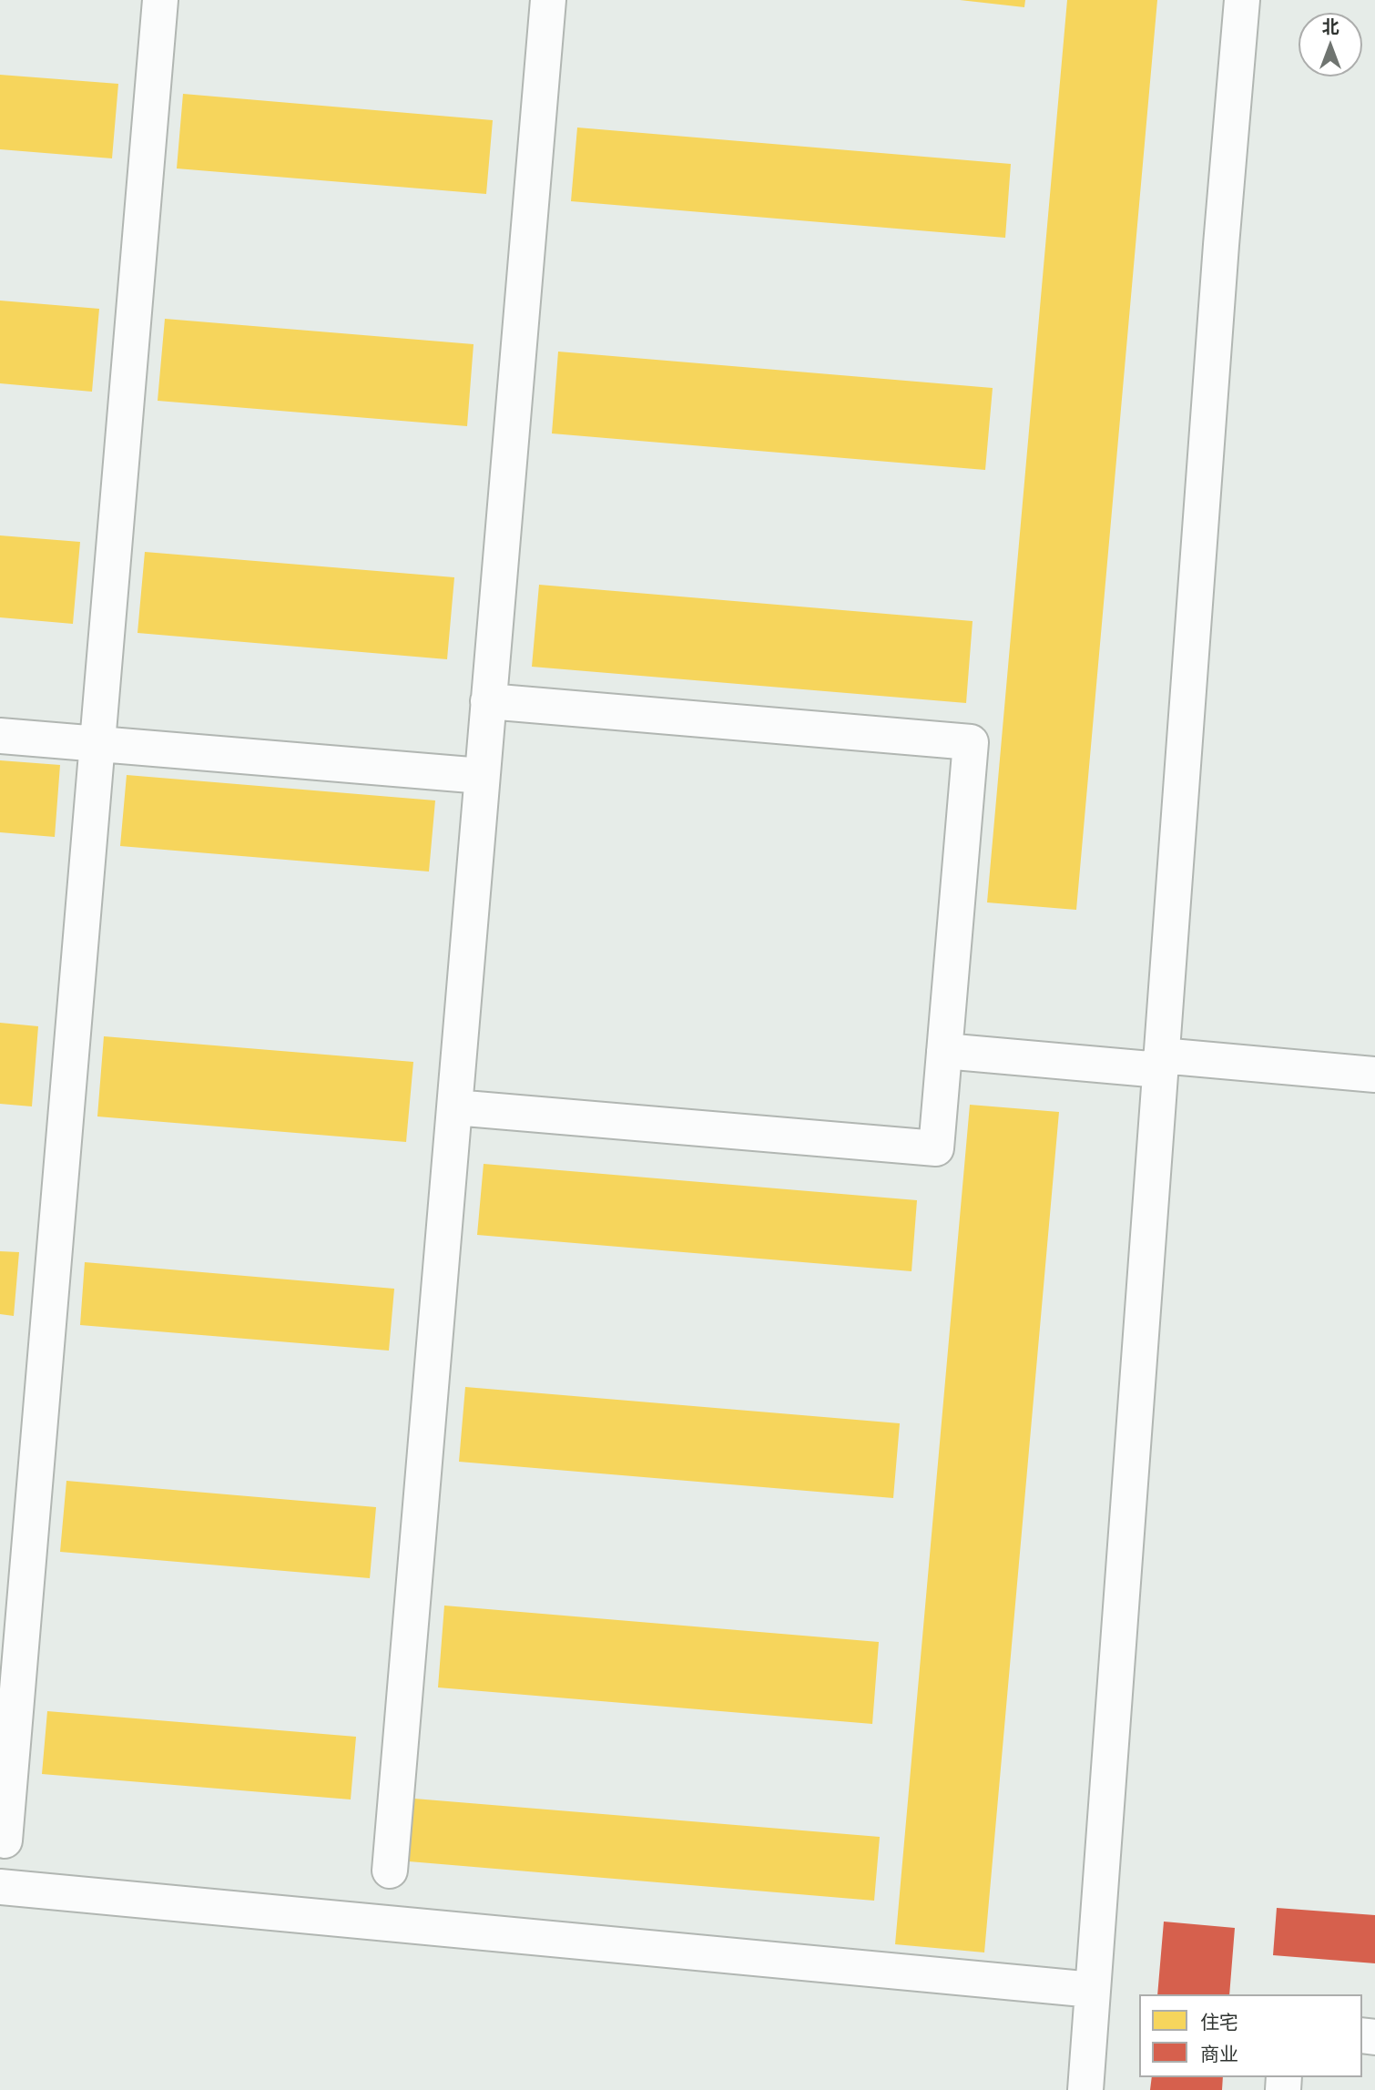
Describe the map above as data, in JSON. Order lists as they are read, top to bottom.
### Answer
{
  "legend": ["住宅", "商业"],
  "north": "top"
}
